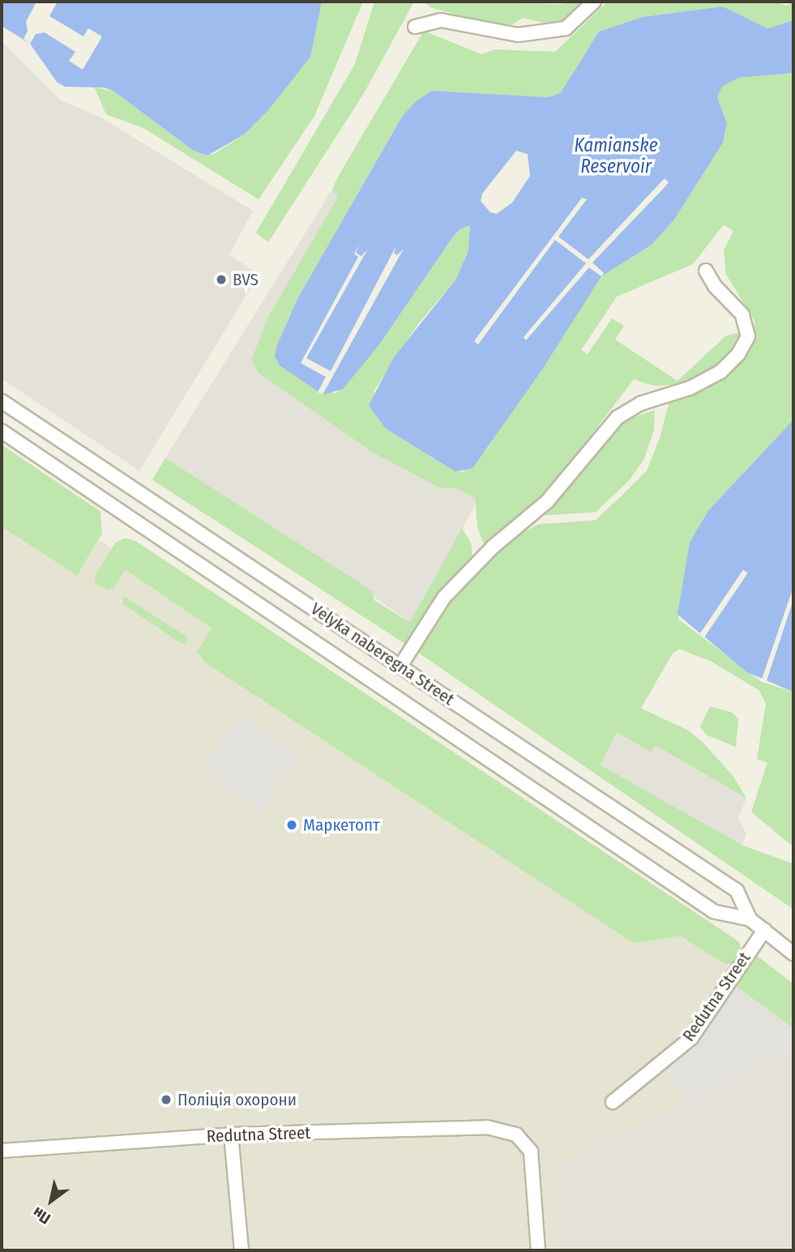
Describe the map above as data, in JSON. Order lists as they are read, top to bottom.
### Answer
{
  "streets": {
    "street": ["Velyka naberegna Street", "Redutna Street"]
  },
  "crossings": [
    ["Velyka naberegna Street", "Redutna Street"]
  ],
  "water": ["Kamianske Reservoir"],
  "places": ["BVS", "Маркетопт", "Поліція охорони"],
  "north": "bottom left"
}
